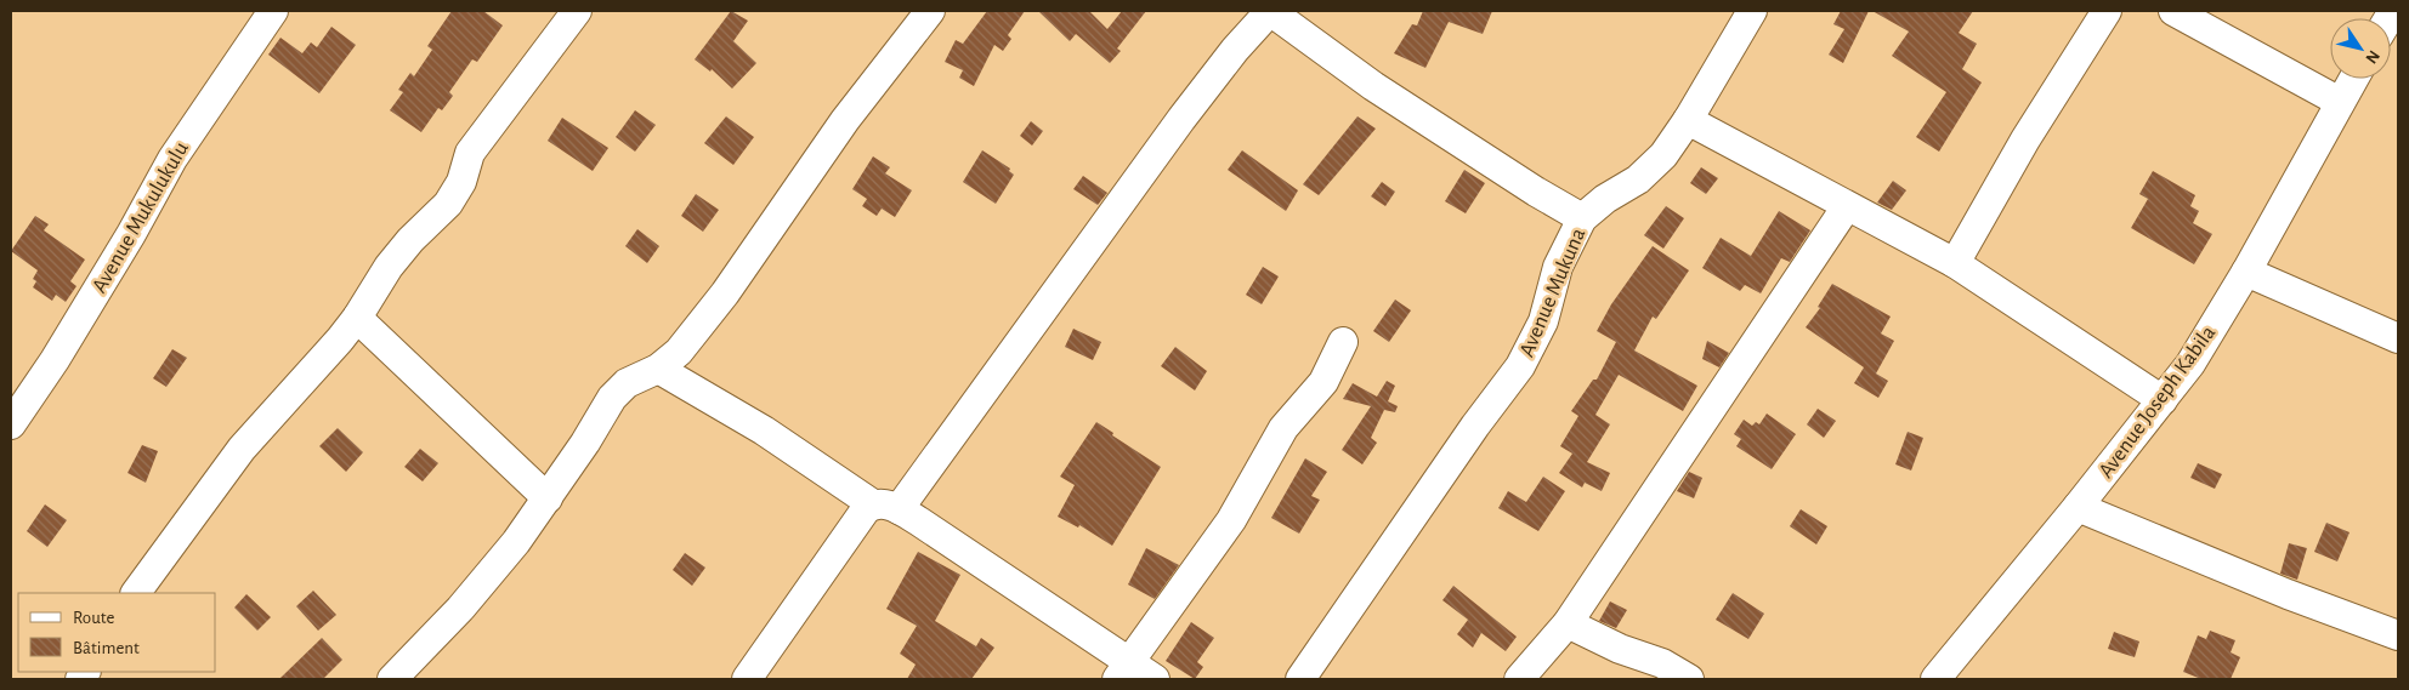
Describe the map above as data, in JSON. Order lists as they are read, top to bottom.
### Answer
{
  "streets": {
    "street": ["Avenue Mukulukulu", "Avenue Mukuna", "Avenue Joseph Kabila"]
  },
  "legend": ["Route", "Bâtiment"],
  "north": "bottom right"
}
